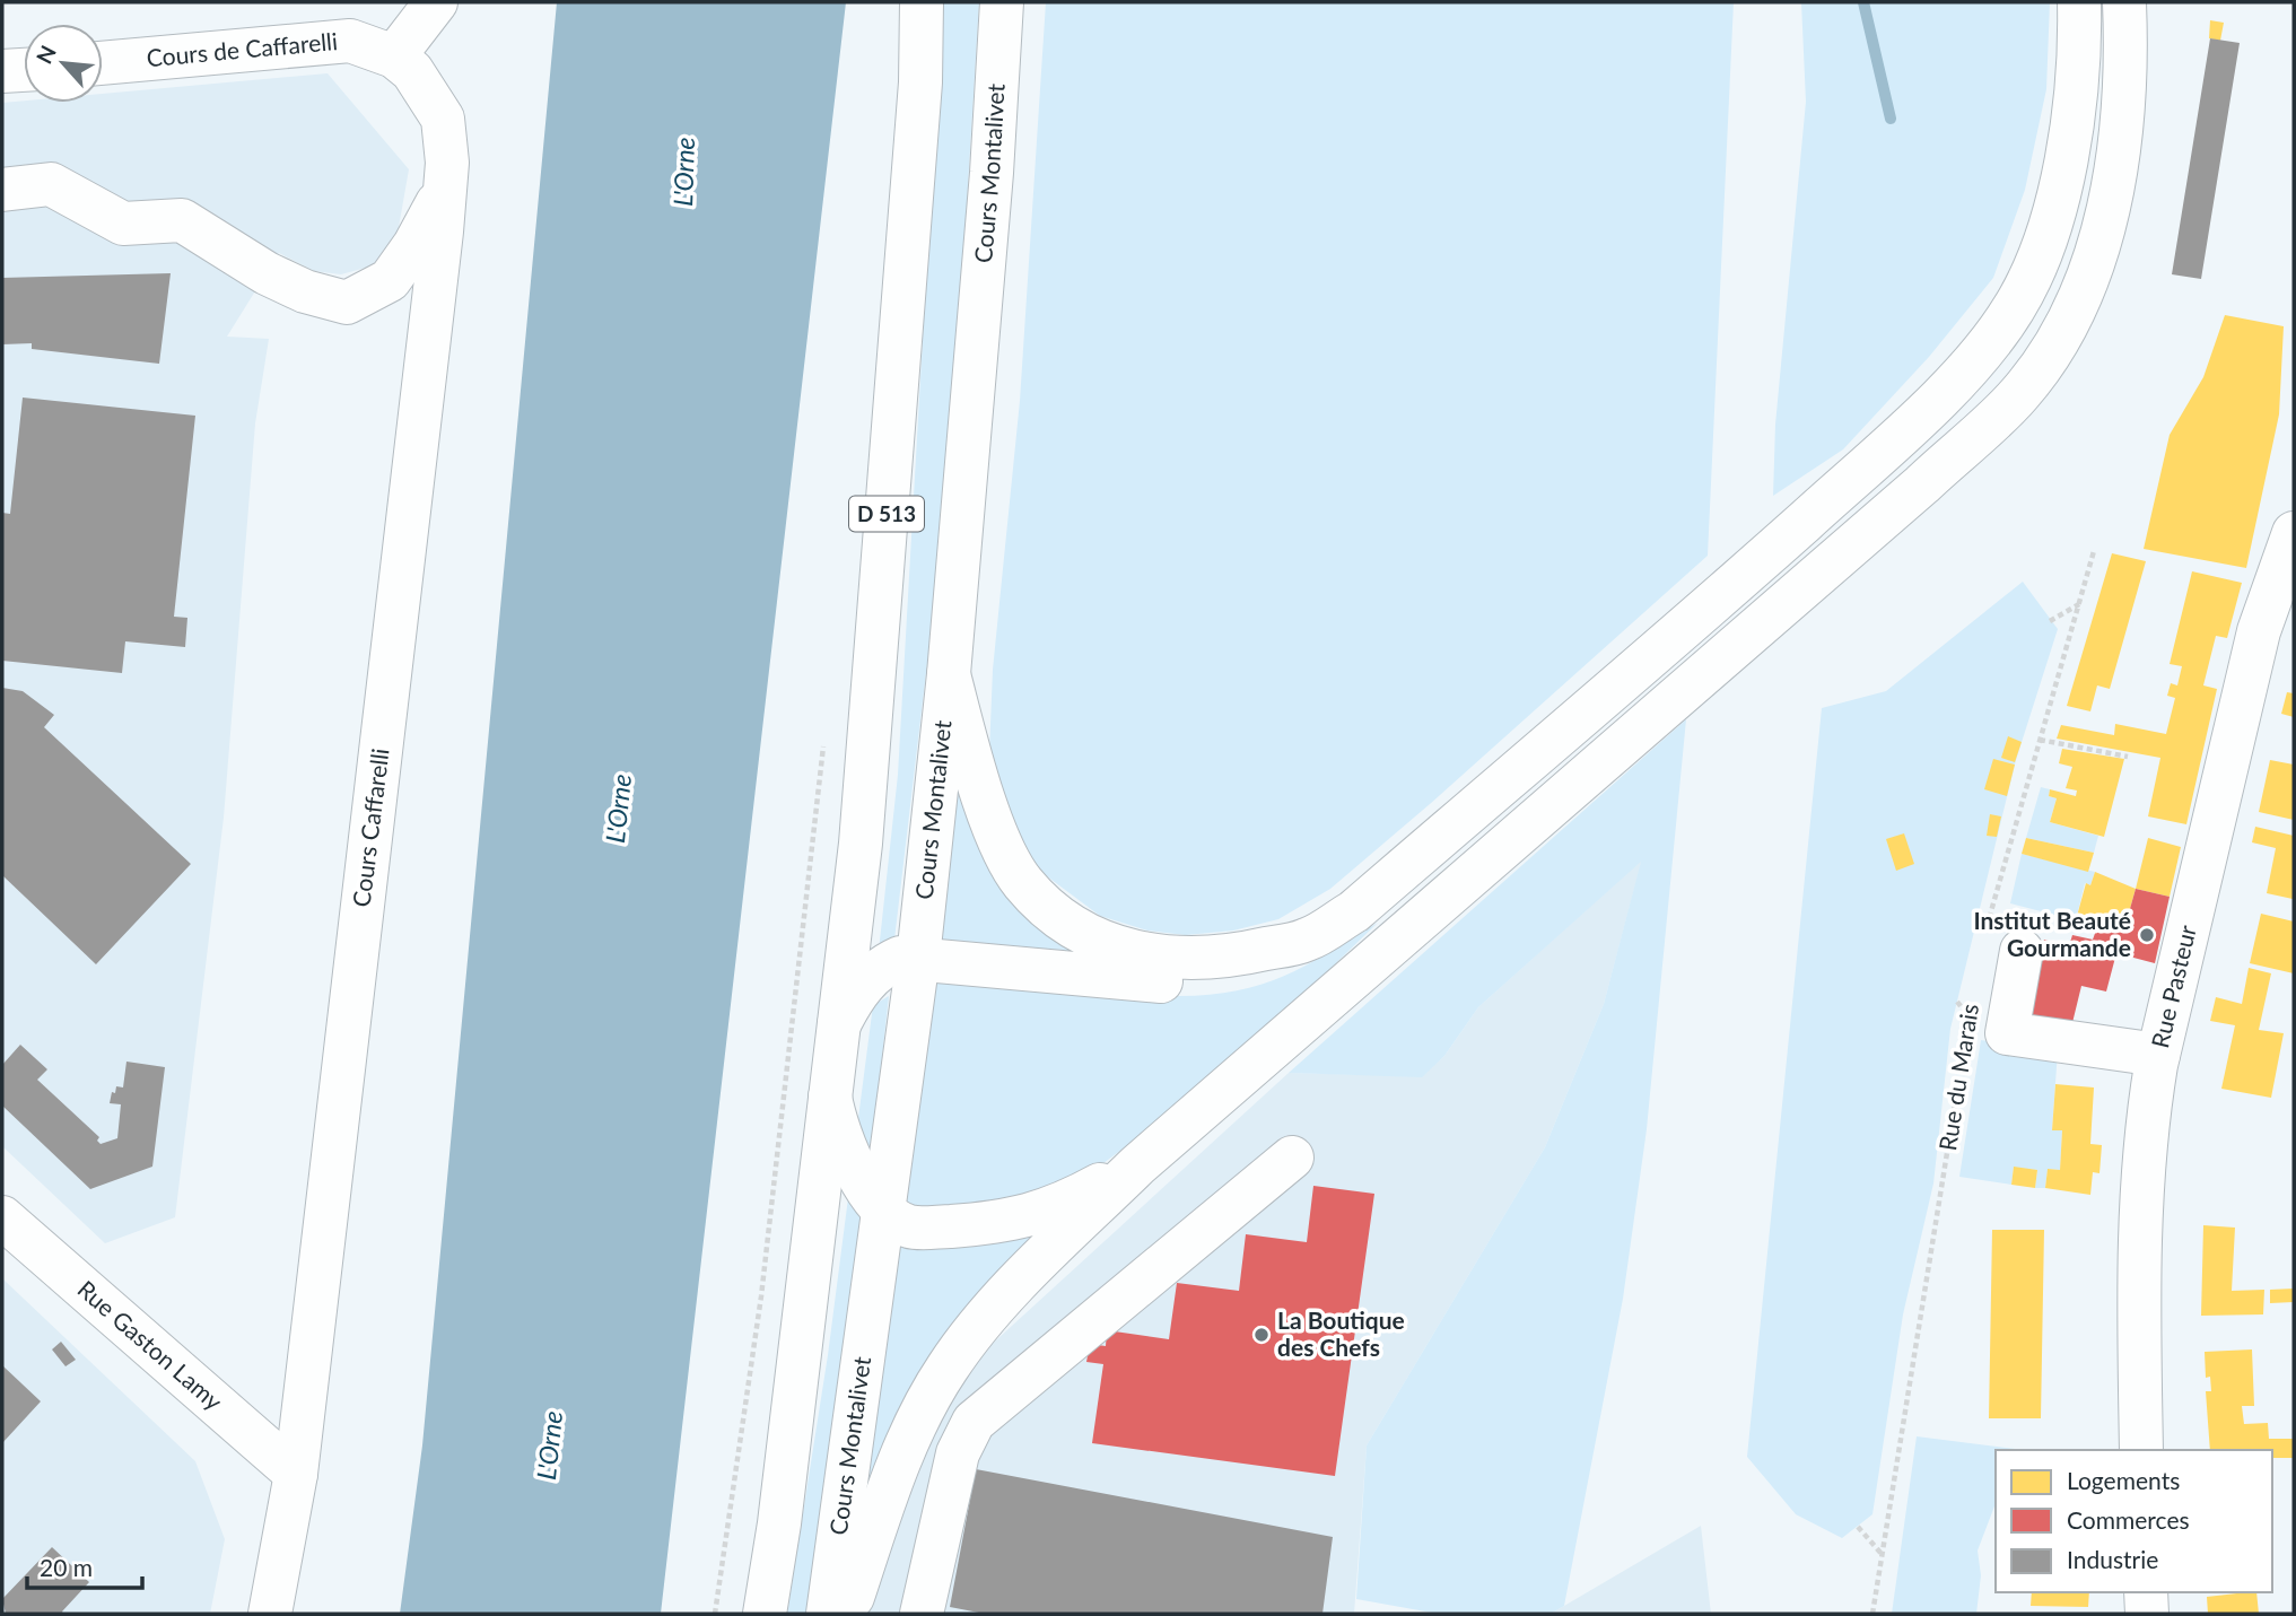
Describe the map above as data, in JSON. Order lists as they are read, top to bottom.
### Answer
{
  "streets": {
    "main road": [
      "Cours de Caffarelli",
      "Cours Montalivet",
      "D 513",
      "Cours Caffarelli",
      "Rue Pasteur",
      "Rue Gaston Lamy"
    ],
    "path": ["Rue du Marais"]
  },
  "crossings": [
    ["Cours de Caffarelli", "Cours Caffarelli"],
    ["Cours Caffarelli", "Rue Gaston Lamy"]
  ],
  "water": ["L'Orne"],
  "places": ["Institut Beauté Gourmande", "La Boutique des Chefs"],
  "legend": ["Logements", "Commerces", "Industrie"],
  "scale_bar": "20 m",
  "north": "top left"
}
